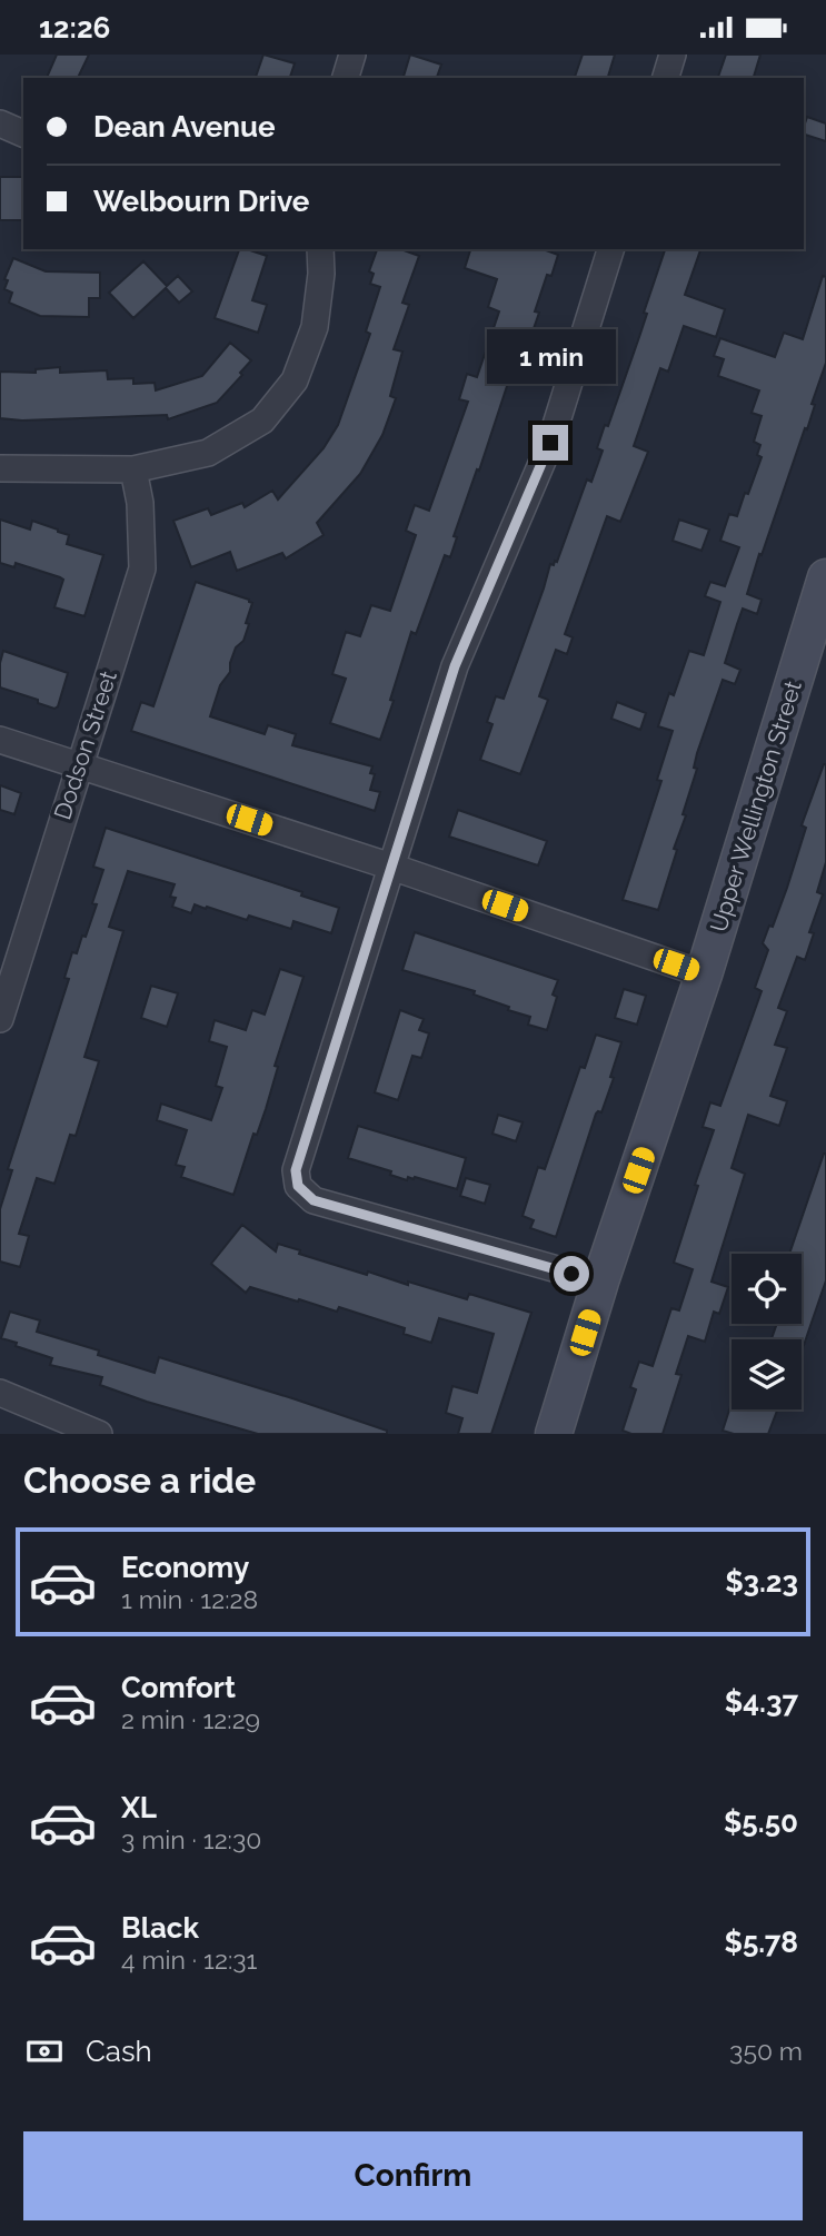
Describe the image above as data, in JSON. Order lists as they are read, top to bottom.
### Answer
{
  "streets": {
    "main road": ["Upper Wellington Street"],
    "street": ["Dodson Street"]
  },
  "page": {
    "status": "12:26",
    "banner": ["Dean Avenue", "Welbourn Drive"],
    "bubble": "1 min",
    "heading": "Choose a ride",
    "list": [
      {
        "name": "Economy",
        "note": "1 min · 12:28",
        "value": "$3.23"
      },
      {
        "name": "Comfort",
        "note": "2 min · 12:29",
        "value": "$4.37"
      },
      {
        "name": "XL",
        "note": "3 min · 12:30",
        "value": "$5.50"
      },
      {
        "name": "Black",
        "note": "4 min · 12:31",
        "value": "$5.78"
      }
    ],
    "pay": ["Cash", "350 m"],
    "buttons": "Confirm"
  }
}
